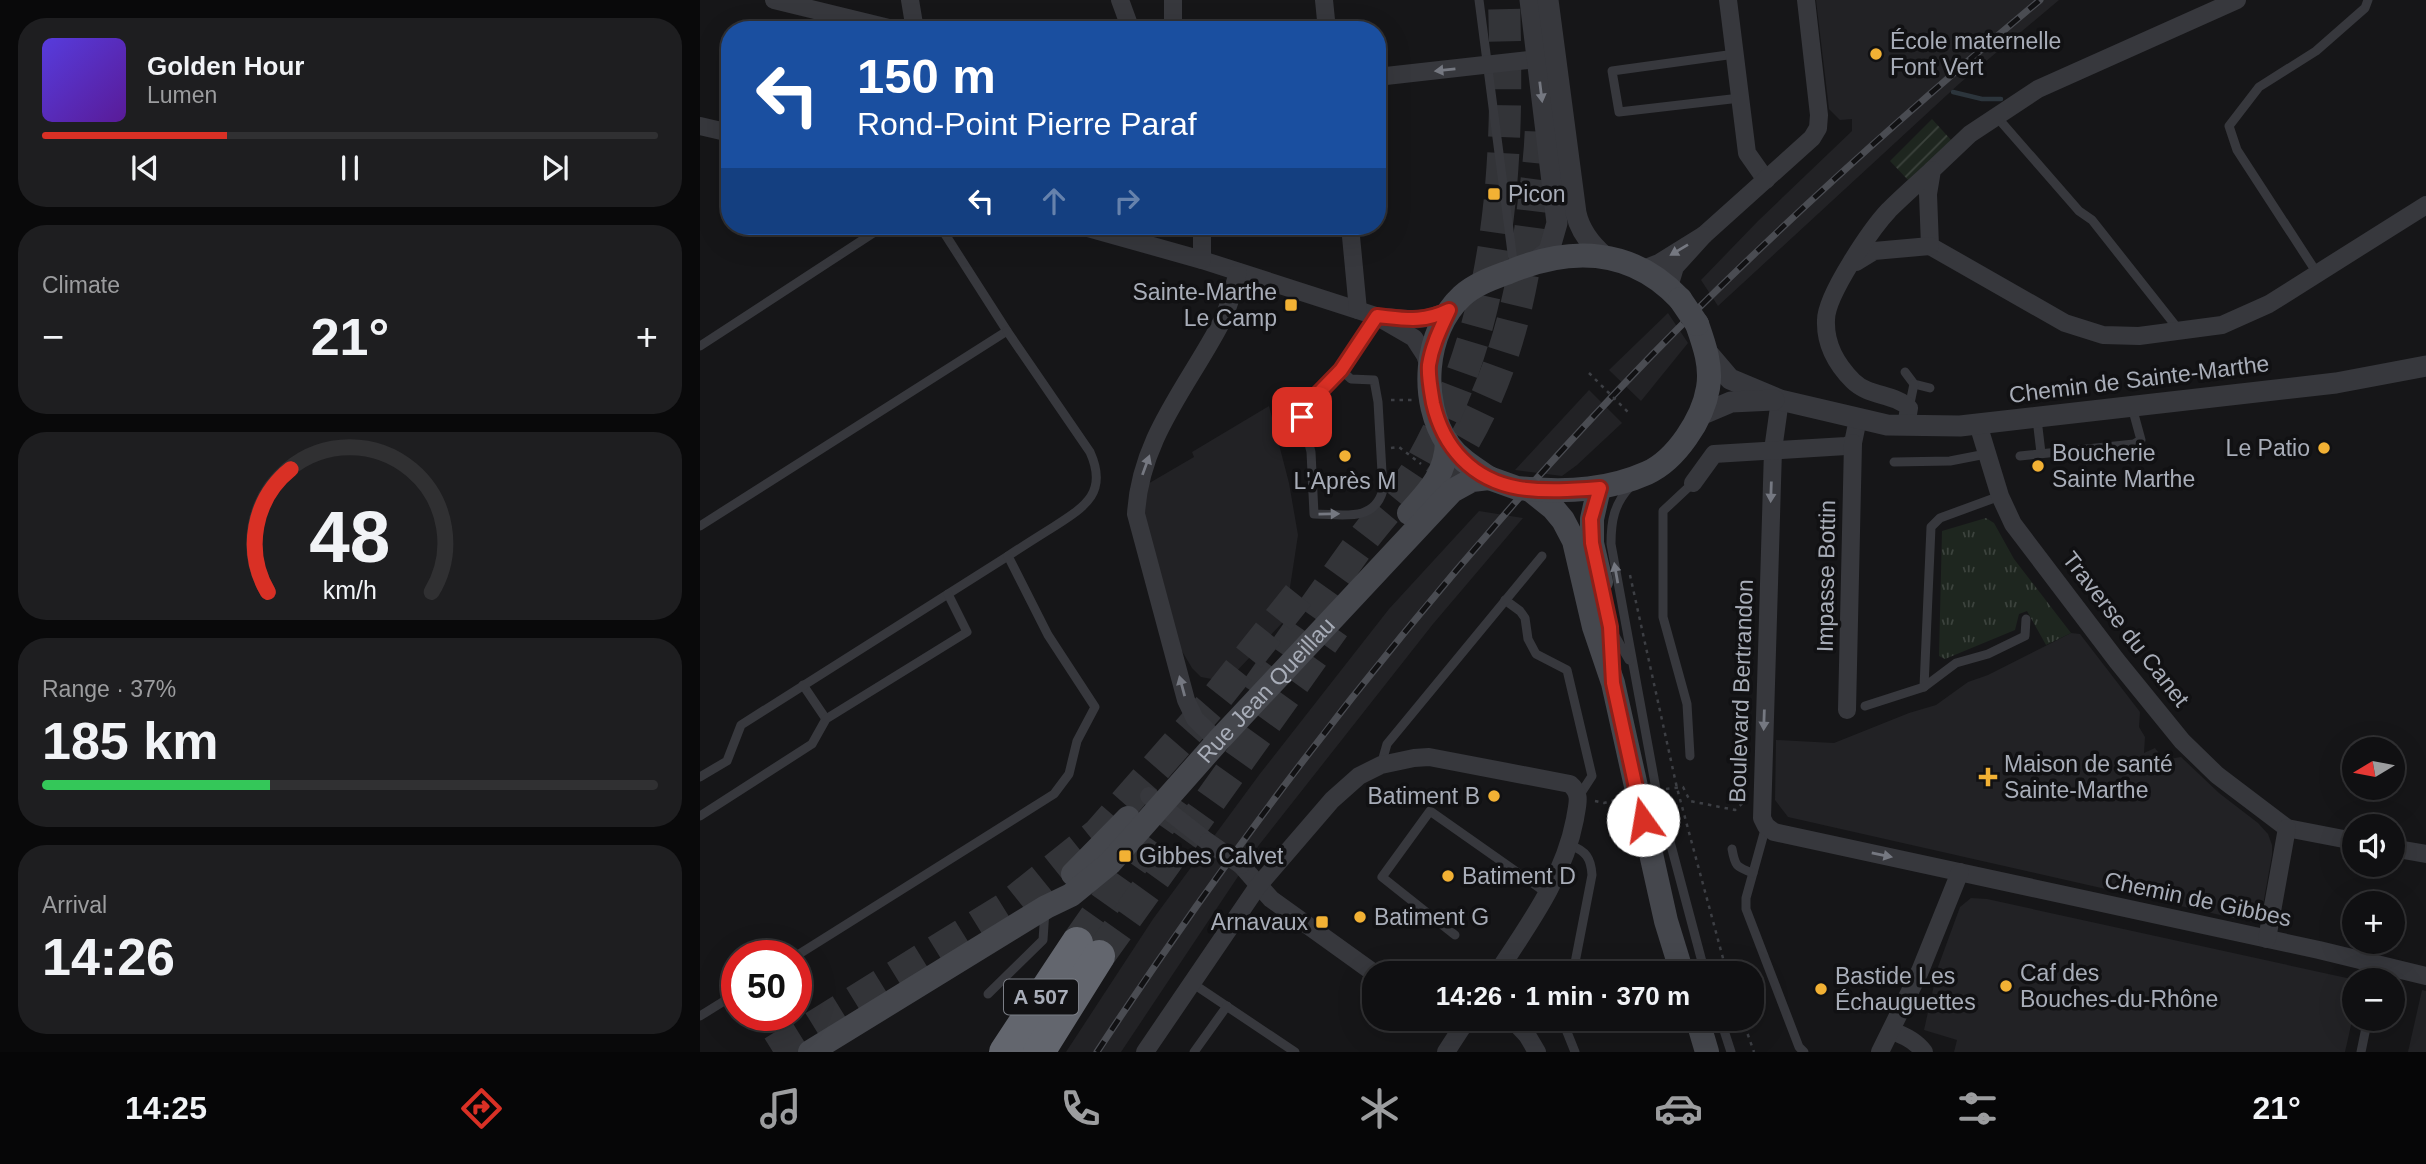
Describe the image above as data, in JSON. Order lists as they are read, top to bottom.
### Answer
{
  "streets": {
    "highway": ["A 507"],
    "main road": ["Rue Jean Queillau"],
    "street": [
      "Chemin de Sainte-Marthe",
      "Impasse Bottin",
      "Traverse du Canet",
      "Boulevard Bertrandon",
      "Chemin de Gibbes"
    ]
  },
  "crossings": [
    ["Chemin de Sainte-Marthe", "Traverse du Canet"],
    ["Chemin de Sainte-Marthe", "Boulevard Bertrandon"],
    ["Boulevard Bertrandon", "Chemin de Gibbes"]
  ],
  "places": {
    "other": [
      "École maternelle Font Vert",
      "Le Patio",
      "L'Après M",
      "Boucherie Sainte Marthe",
      "Batiment B",
      "Batiment D",
      "Batiment G",
      "Caf des Bouches-du-Rhône",
      "Bastide Les Échauguettes"
    ],
    "transit": [
      "Picon",
      "Sainte-Marthe Le Camp",
      "Gibbes Calvet",
      "Arnavaux"
    ],
    "health": ["Maison de santé Sainte-Marthe"]
  },
  "north": "left",
  "page": {
    "turn": ["150 m", "Rond-Point Pierre Paraf"],
    "song": ["Golden Hour", "Lumen"],
    "tile": [
      "Climate",
      ["Range · 37%", "185 km"],
      ["Arrival", "14:26"]
    ],
    "heat": ["−", "21°", "+"],
    "map_buttons": ["+", "−"],
    "limit": "50",
    "trip": "14:26 · 1 min · 370 m",
    "tabs": ["14:25", "21°"],
    "gauge": ["48", "km/h"]
  }
}
